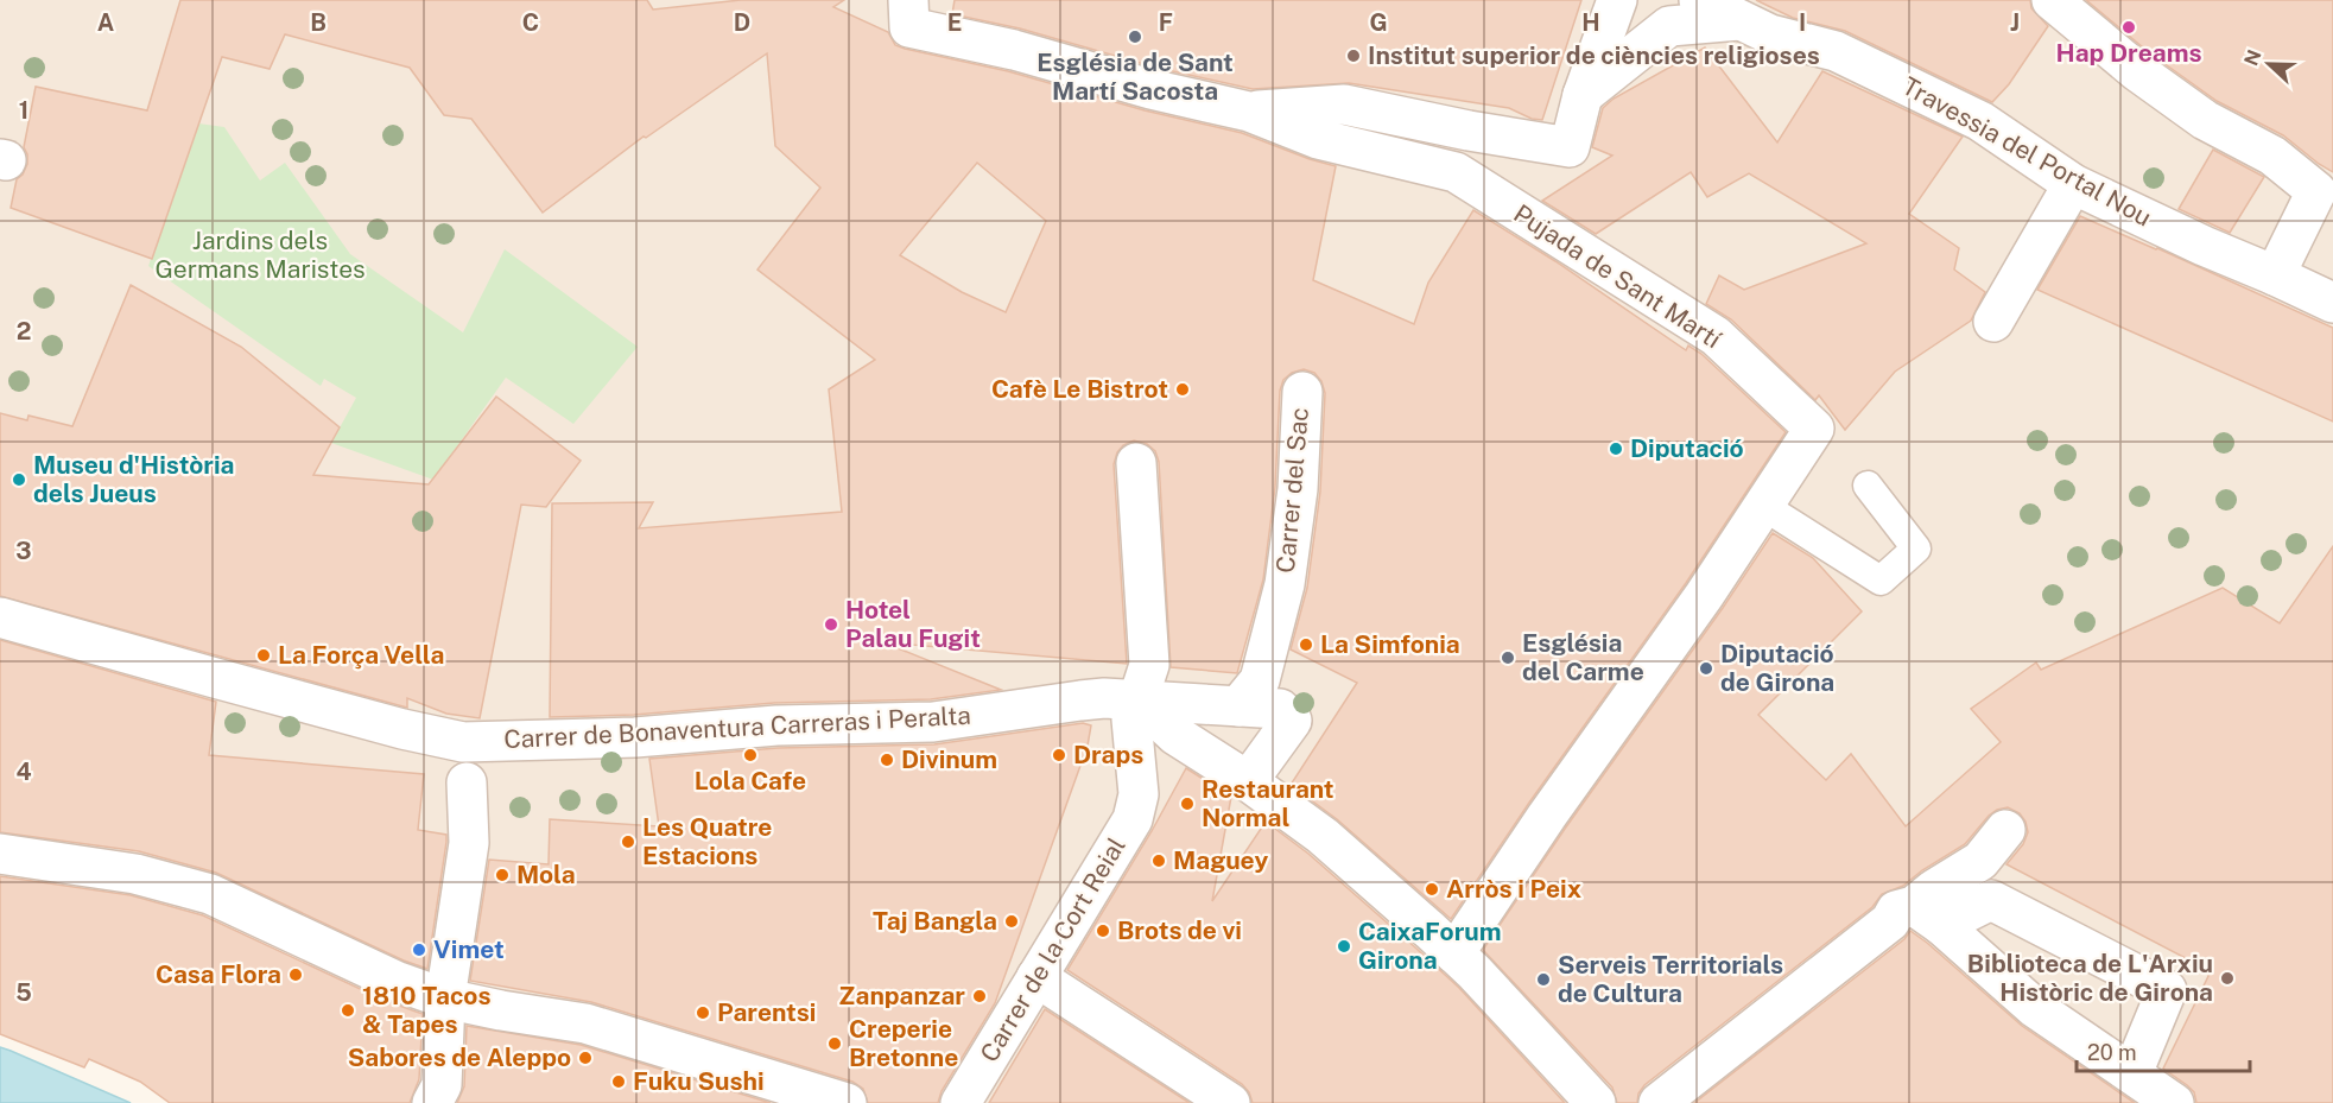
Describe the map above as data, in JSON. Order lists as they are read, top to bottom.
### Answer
{
  "streets": {
    "street": [
      "Travessia del Portal Nou",
      "Pujada de Sant Martí",
      "Carrer del Sac",
      "Carrer de Bonaventura Carreras i Peralta",
      "Carrer de la Cort Reial"
    ]
  },
  "crossings": [
    ["Carrer del Sac", "Carrer de Bonaventura Carreras i Peralta"]
  ],
  "parks": ["Jardins dels Germans Maristes"],
  "places": [
    "Hap Dreams",
    "Església de Sant Martí Sacosta",
    "Institut superior de ciències religioses",
    "Cafè Le Bistrot",
    "Diputació",
    "Museu d'Història dels Jueus",
    "Hotel Palau Fugit",
    "La Simfonia",
    "La Força Vella",
    "Església del Carme",
    "Diputació de Girona",
    "Lola Cafe",
    "Draps",
    "Divinum",
    "Restaurant Normal",
    "Les Quatre Estacions",
    "Maguey",
    "Mola",
    "Arròs i Peix",
    "Taj Bangla",
    "Brots de vi",
    "CaixaForum Girona",
    "Vimet",
    "Casa Flora",
    "Biblioteca de L'Arxiu Històric de Girona",
    "Serveis Territorials de Cultura",
    "Zanpanzar",
    "1810 Tacos & Tapes",
    "Parentsi",
    "Creperie Bretonne",
    "Sabores de Aleppo",
    "Fuku Sushi"
  ],
  "scale_bar": "20 m",
  "north": "left",
  "grid": {
    "columns": [
      "A",
      "B",
      "C",
      "D",
      "E",
      "F",
      "G",
      "H",
      "I",
      "J"
    ],
    "rows": [
      "1",
      "2",
      "3",
      "4",
      "5"
    ]
  }
}
